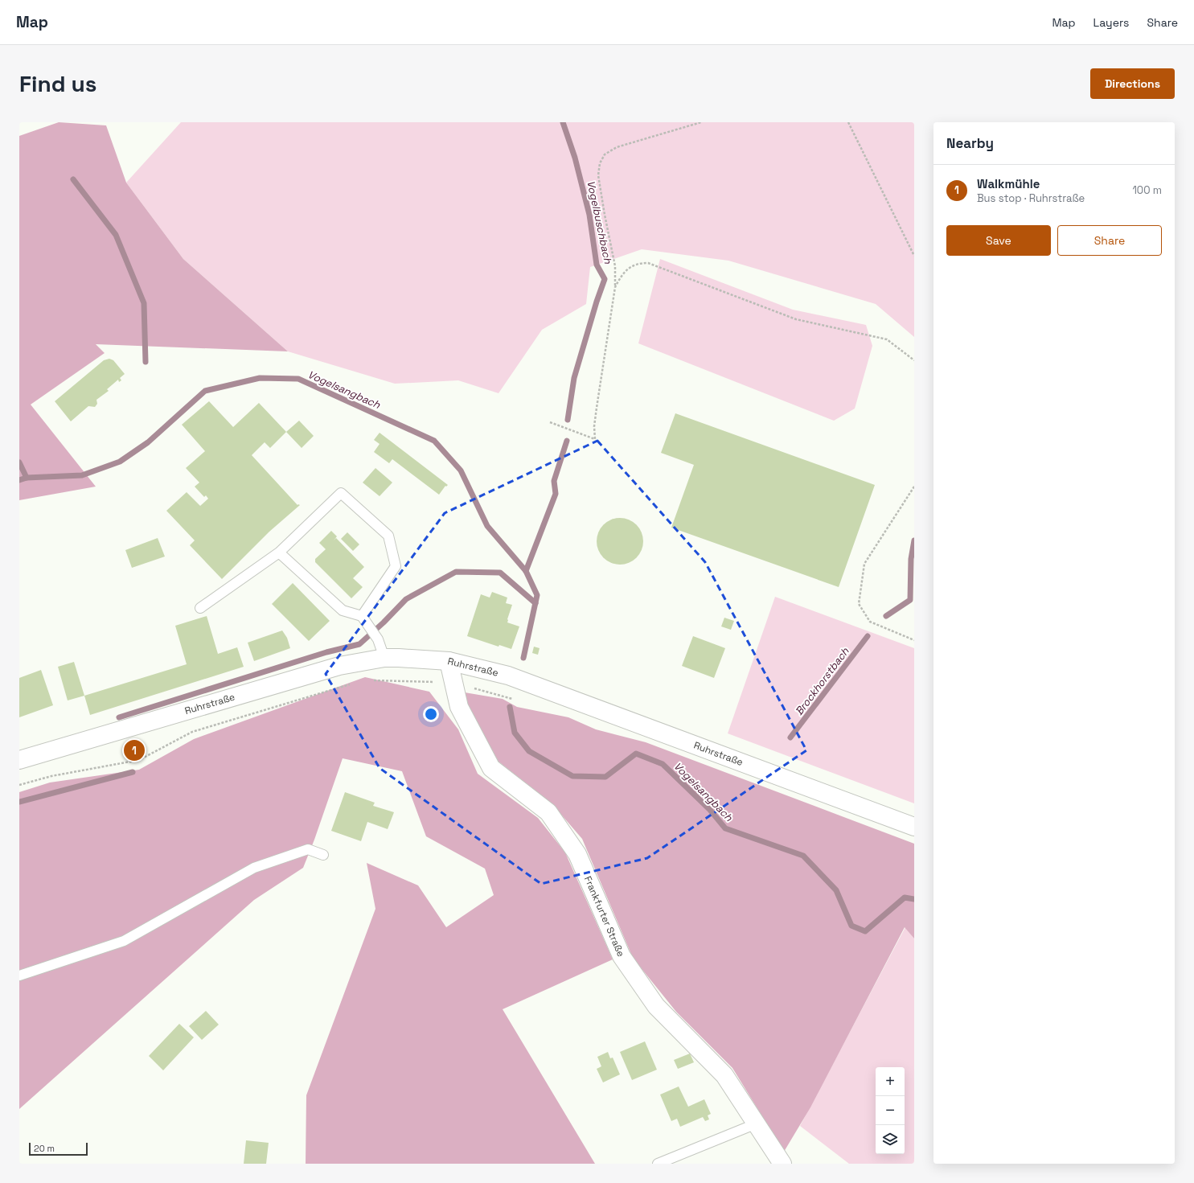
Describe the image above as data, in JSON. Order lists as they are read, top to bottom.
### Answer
{
  "streets": {
    "main road": ["Ruhrstraße", "Frankfurter Straße"]
  },
  "crossings": [
    ["Ruhrstraße", "Frankfurter Straße"]
  ],
  "water": ["Vogelbuschbach", "Vogelsangbach", "Brockhorstbach"],
  "scale_bar": "20 m",
  "page": {
    "header": "Map",
    "nav": ["Map", "Layers", "Share"],
    "buttons": [
      "Directions",
      ["Save", "Share"]
    ],
    "title": "Find us",
    "heading": "Nearby",
    "list": [
      {
        "mark": "1",
        "name": "Walkmühle",
        "note": "Bus stop · Ruhrstraße",
        "value": "100 m"
      }
    ],
    "pins": "1",
    "map_buttons": ["+", "−"],
    "scale": "20 m"
  }
}
